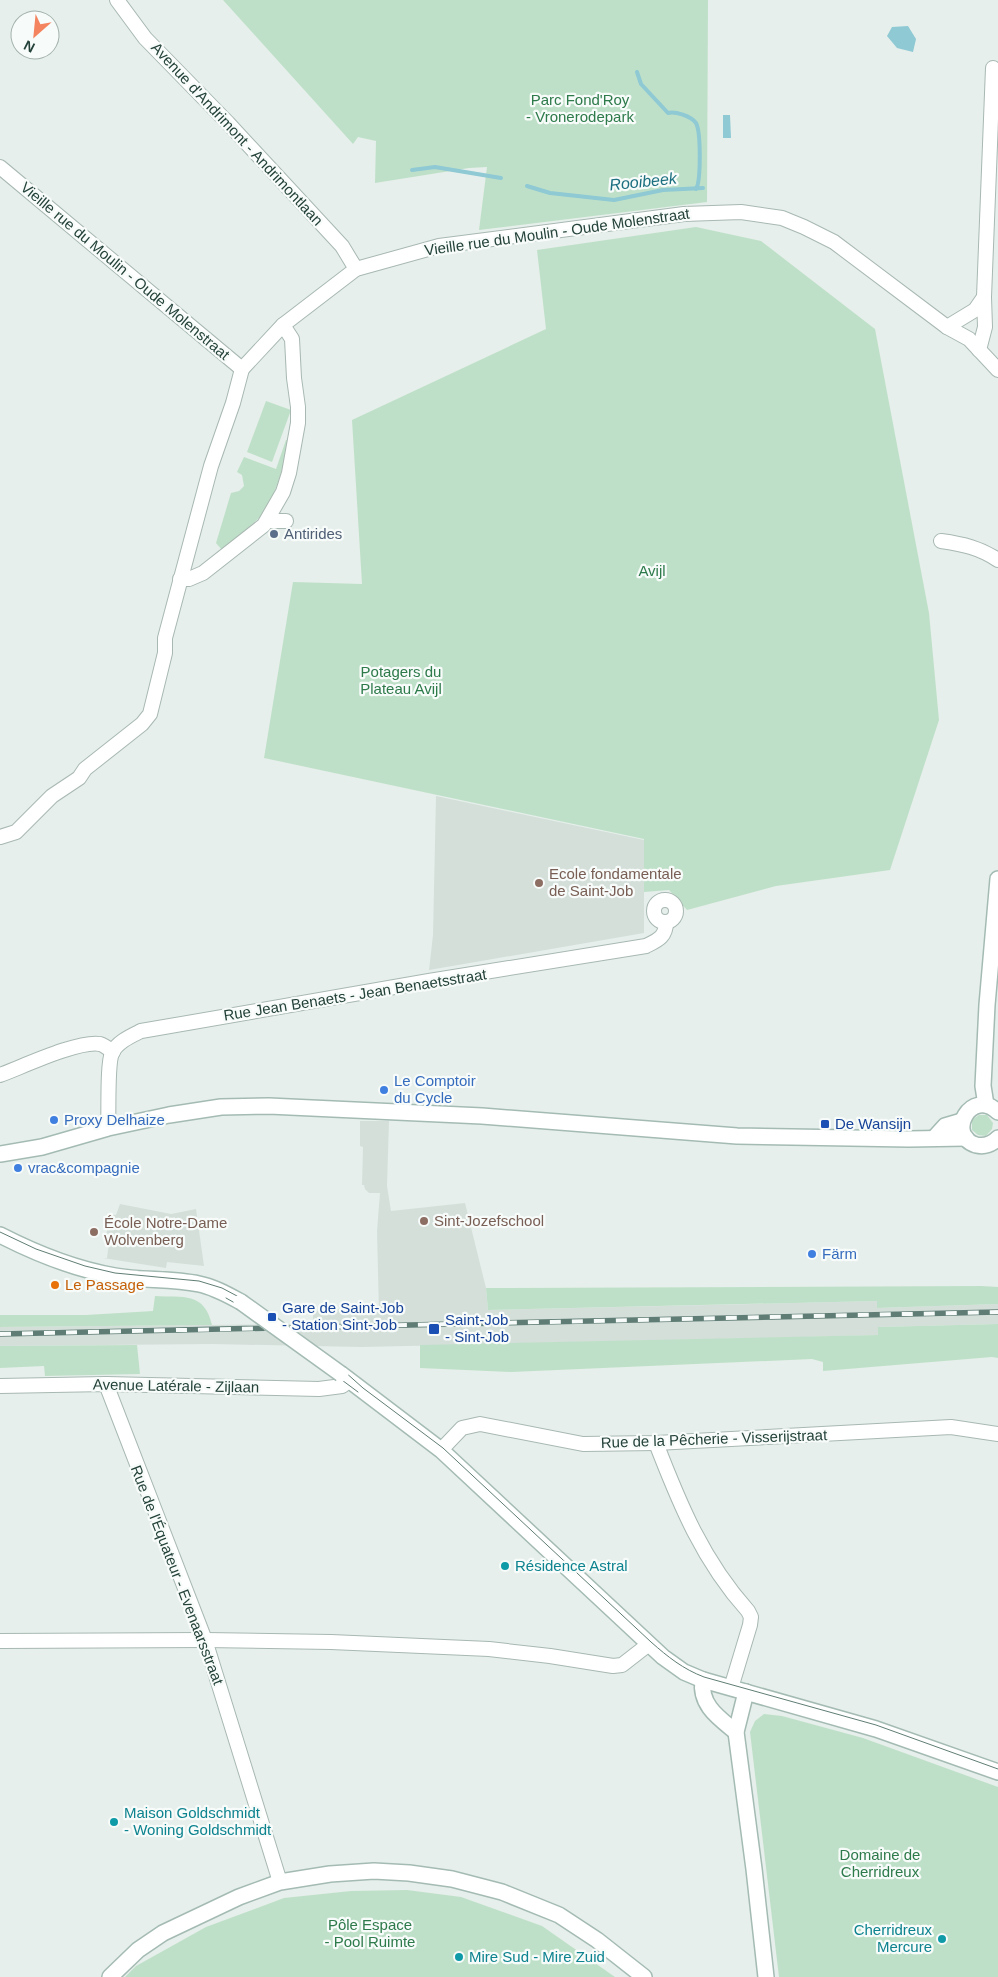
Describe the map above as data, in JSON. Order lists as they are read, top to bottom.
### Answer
{
  "streets": {
    "street": [
      "Avenue d'Andrimont - Andrimontlaan",
      "Vieille rue du Moulin - Oude Molenstraat",
      "Rue Jean Benaets - Jean Benaetsstraat",
      "Avenue Latérale - Zijlaan",
      "Rue de la Pêcherie - Visserijstraat",
      "Rue de l'Équateur - Evenaarsstraat"
    ]
  },
  "crossings": [
    ["Avenue d'Andrimont - Andrimontlaan", "Vieille rue du Moulin - Oude Molenstraat"],
    ["Avenue Latérale - Zijlaan", "Rue de l'Équateur - Evenaarsstraat"]
  ],
  "water": ["Rooibeek"],
  "parks": [
    "Parc Fond'Roy - Vronerodepark",
    "Avijl",
    "Potagers du Plateau Avijl",
    "Domaine de Cherridreux",
    "Pôle Espace - Pool Ruimte"
  ],
  "places": {
    "other": [
      "Antirides",
      "Ecole fondamentale de Saint-Job",
      "Le Comptoir du Cycle",
      "Proxy Delhaize",
      "vrac&compagnie",
      "Sint-Jozefschool",
      "École Notre-Dame Wolvenberg",
      "Färm",
      "Le Passage",
      "Résidence Astral",
      "Maison Goldschmidt - Woning Goldschmidt",
      "Cherridreux Mercure",
      "Mire Sud - Mire Zuid"
    ],
    "transit": ["De Wansijn", "Gare de Saint-Job - Station Sint-Job", "Saint-Job - Sint-Job"]
  },
  "north": "bottom left"
}
